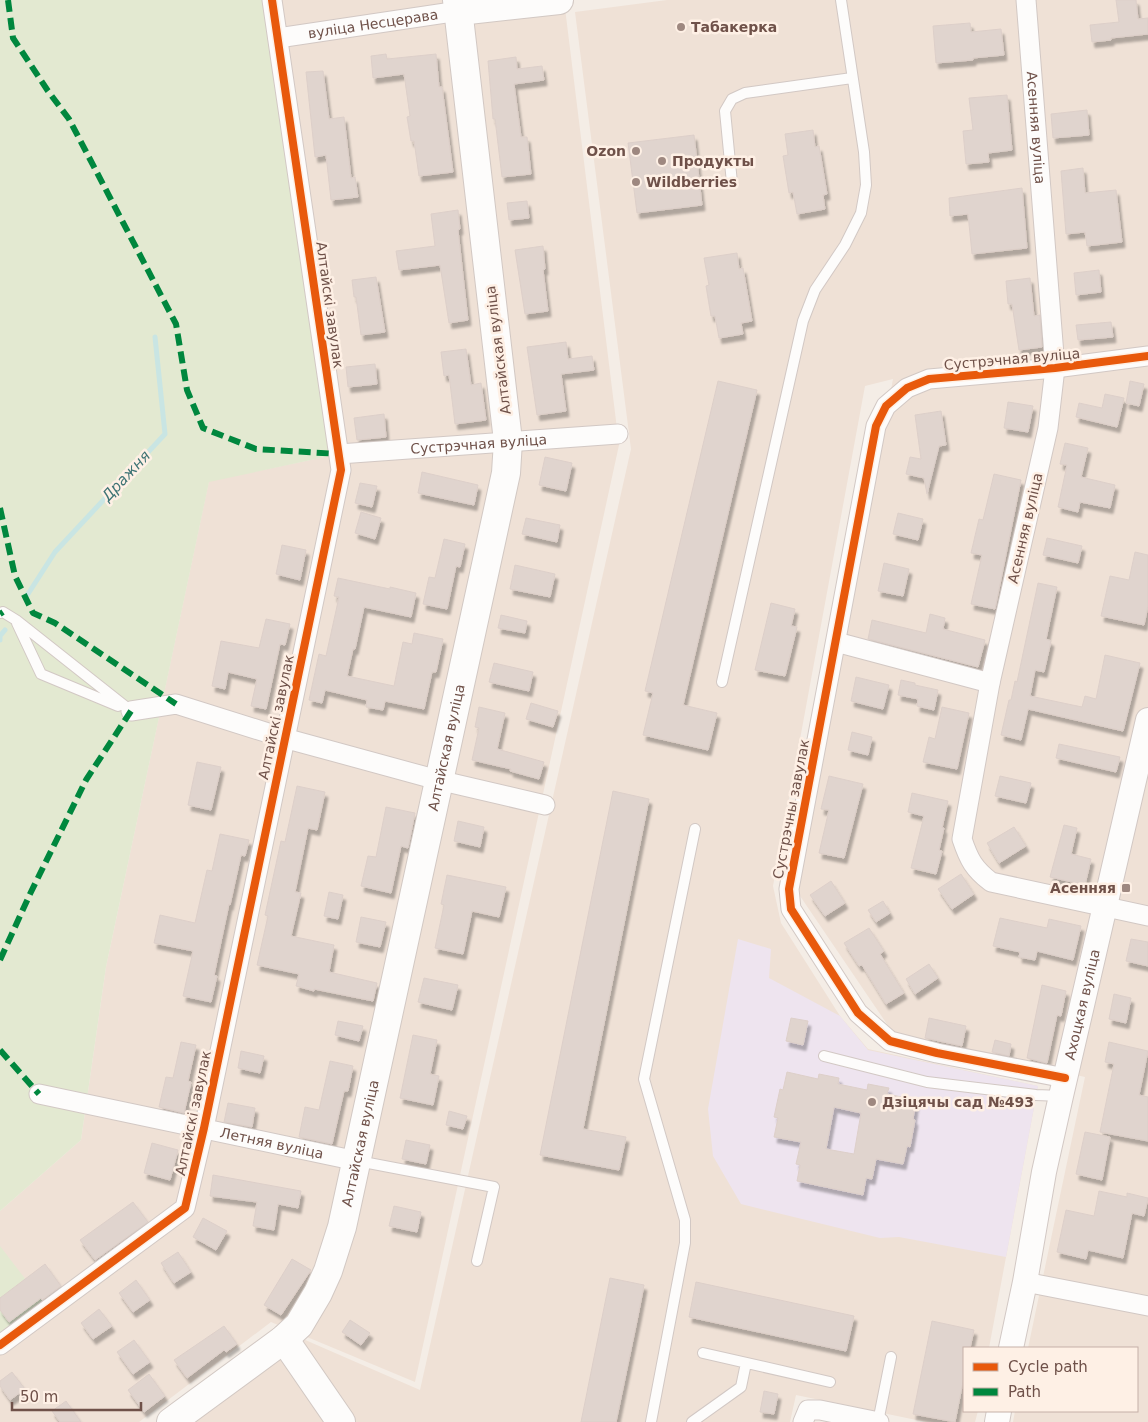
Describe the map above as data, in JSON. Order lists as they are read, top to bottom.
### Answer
{
  "streets": {
    "main road": ["вуліца Несцерава", "Алтайская вуліца"],
    "street": [
      "Асенняя вуліца",
      "Алтайскі завулак",
      "Сустрэчная вуліца",
      "Сустрэчны завулак",
      "Ахоцкая вуліца",
      "Летняя вуліца"
    ]
  },
  "crossings": [
    ["вуліца Несцерава", "Алтайскі завулак"],
    ["вуліца Несцерава", "Алтайская вуліца"],
    ["Асенняя вуліца", "Сустрэчная вуліца"],
    ["Асенняя вуліца", "Ахоцкая вуліца"],
    ["Алтайскі завулак", "Сустрэчная вуліца"],
    ["Алтайскі завулак", "Летняя вуліца"],
    ["Алтайская вуліца", "Сустрэчная вуліца"],
    ["Алтайская вуліца", "Летняя вуліца"],
    ["Сустрэчная вуліца", "Сустрэчны завулак"],
    ["Сустрэчны завулак", "Ахоцкая вуліца"]
  ],
  "water": ["Дражня"],
  "places": {
    "other": [
      "Табакерка",
      "Ozon",
      "Продукты",
      "Wildberries",
      "Дзіцячы сад №493"
    ],
    "transit": ["Асенняя"]
  },
  "legend": ["Cycle path", "Path"],
  "scale_bar": "50 m"
}
